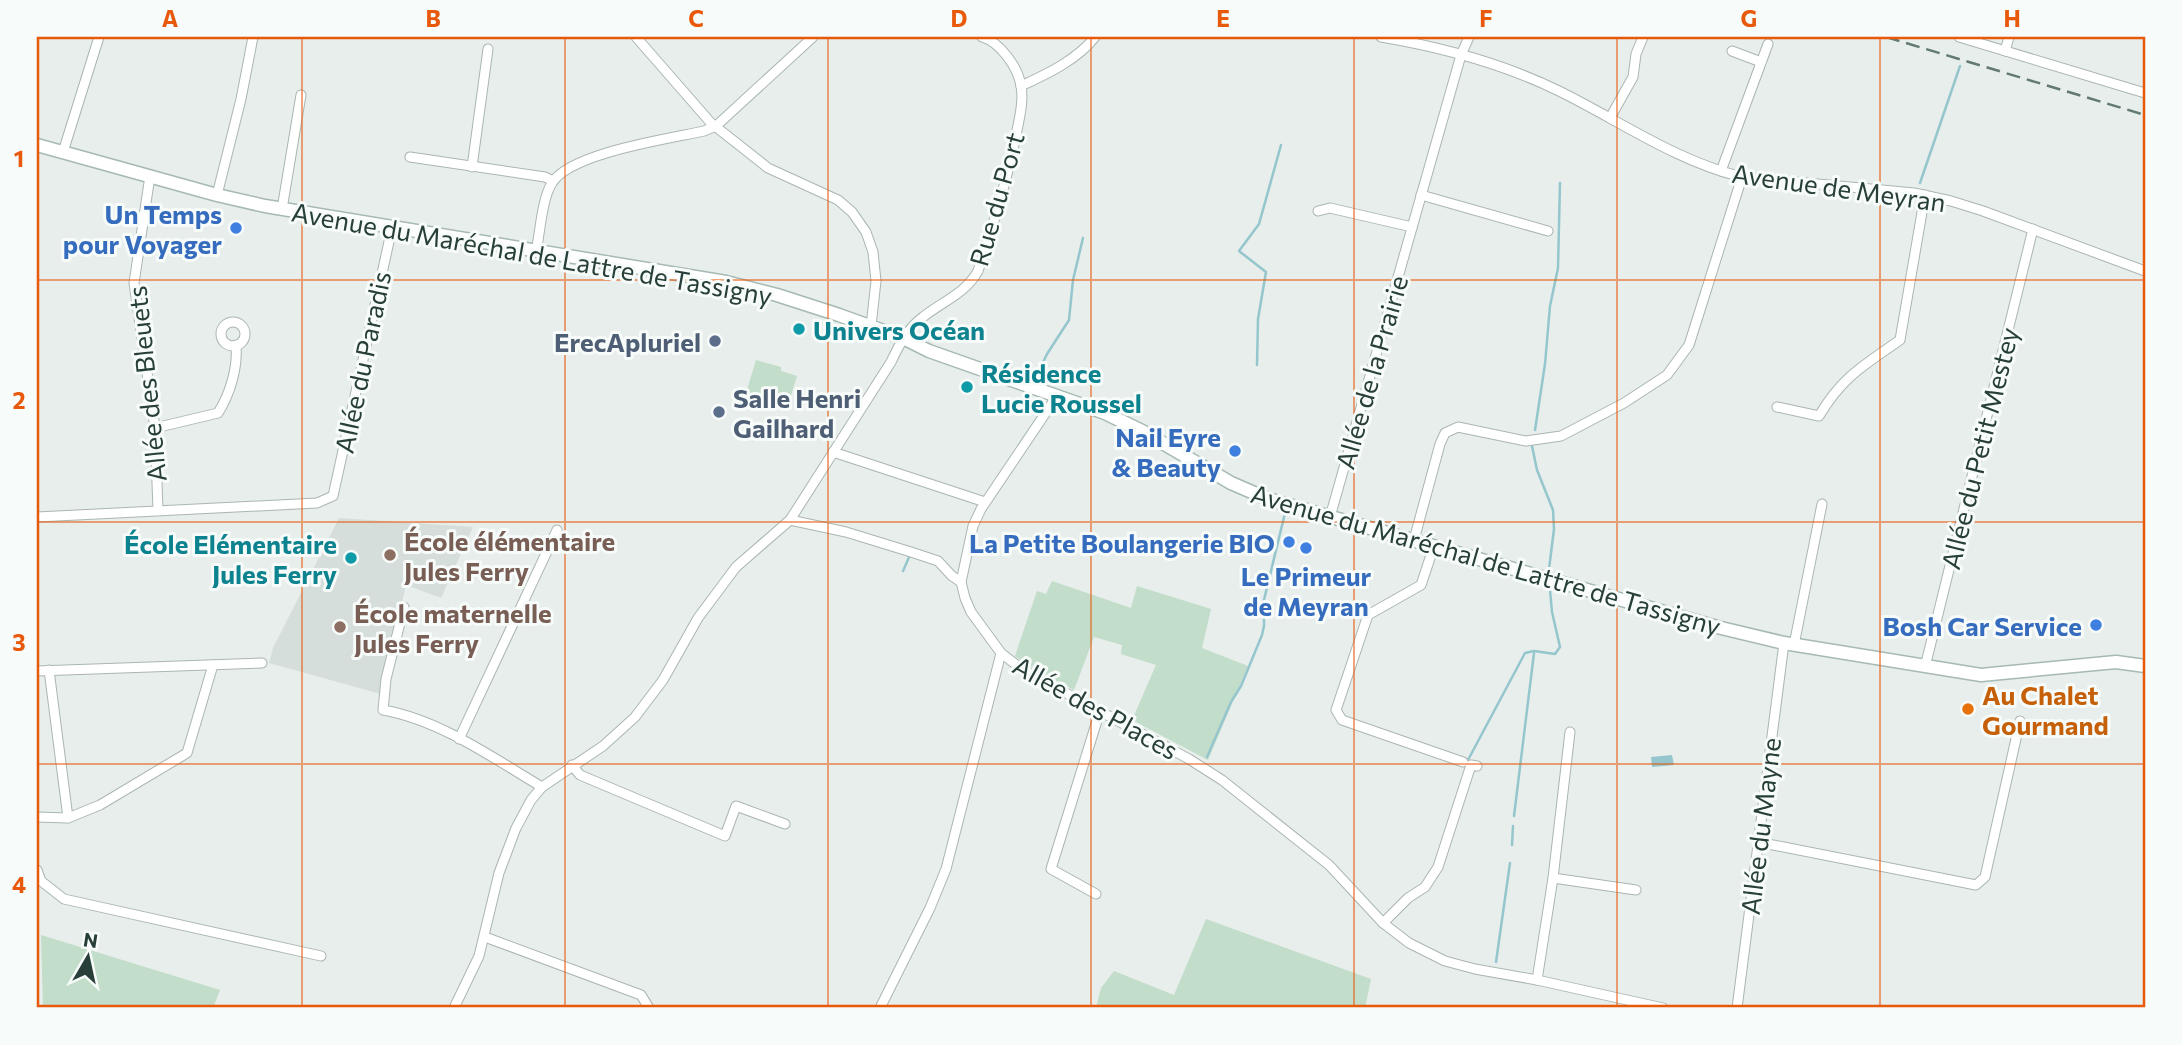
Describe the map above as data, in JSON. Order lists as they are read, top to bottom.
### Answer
{
  "streets": {
    "main road": ["Avenue du Maréchal de Lattre de Tassigny"],
    "street": [
      "Avenue de Meyran",
      "Rue du Port",
      "Allée du Paradis",
      "Allée de la Prairie",
      "Allée des Bleuets",
      "Allée du Petit Mestey",
      "Allée des Places",
      "Allée du Mayne"
    ]
  },
  "crossings": [
    ["Avenue de Meyran", "Allée de la Prairie"],
    ["Avenue de Meyran", "Allée du Petit Mestey"],
    ["Rue du Port", "Avenue du Maréchal de Lattre de Tassigny"],
    ["Avenue du Maréchal de Lattre de Tassigny", "Allée du Paradis"],
    ["Avenue du Maréchal de Lattre de Tassigny", "Allée de la Prairie"],
    ["Avenue du Maréchal de Lattre de Tassigny", "Allée des Bleuets"],
    ["Avenue du Maréchal de Lattre de Tassigny", "Allée du Petit Mestey"],
    ["Avenue du Maréchal de Lattre de Tassigny", "Allée du Mayne"],
    ["Allée du Paradis", "Allée des Bleuets"]
  ],
  "places": [
    "Un Temps pour Voyager",
    "Univers Océan",
    "ErecApluriel",
    "Résidence Lucie Roussel",
    "Salle Henri Gailhard",
    "Nail Eyre & Beauty",
    "La Petite Boulangerie BIO",
    "Le Primeur de Meyran",
    "École élémentaire Jules Ferry",
    "École Elémentaire Jules Ferry",
    "Bosh Car Service",
    "École maternelle Jules Ferry",
    "Au Chalet Gourmand"
  ],
  "north": "top",
  "grid": {
    "columns": [
      "A",
      "B",
      "C",
      "D",
      "E",
      "F",
      "G",
      "H"
    ],
    "rows": [
      "1",
      "2",
      "3",
      "4"
    ]
  }
}
